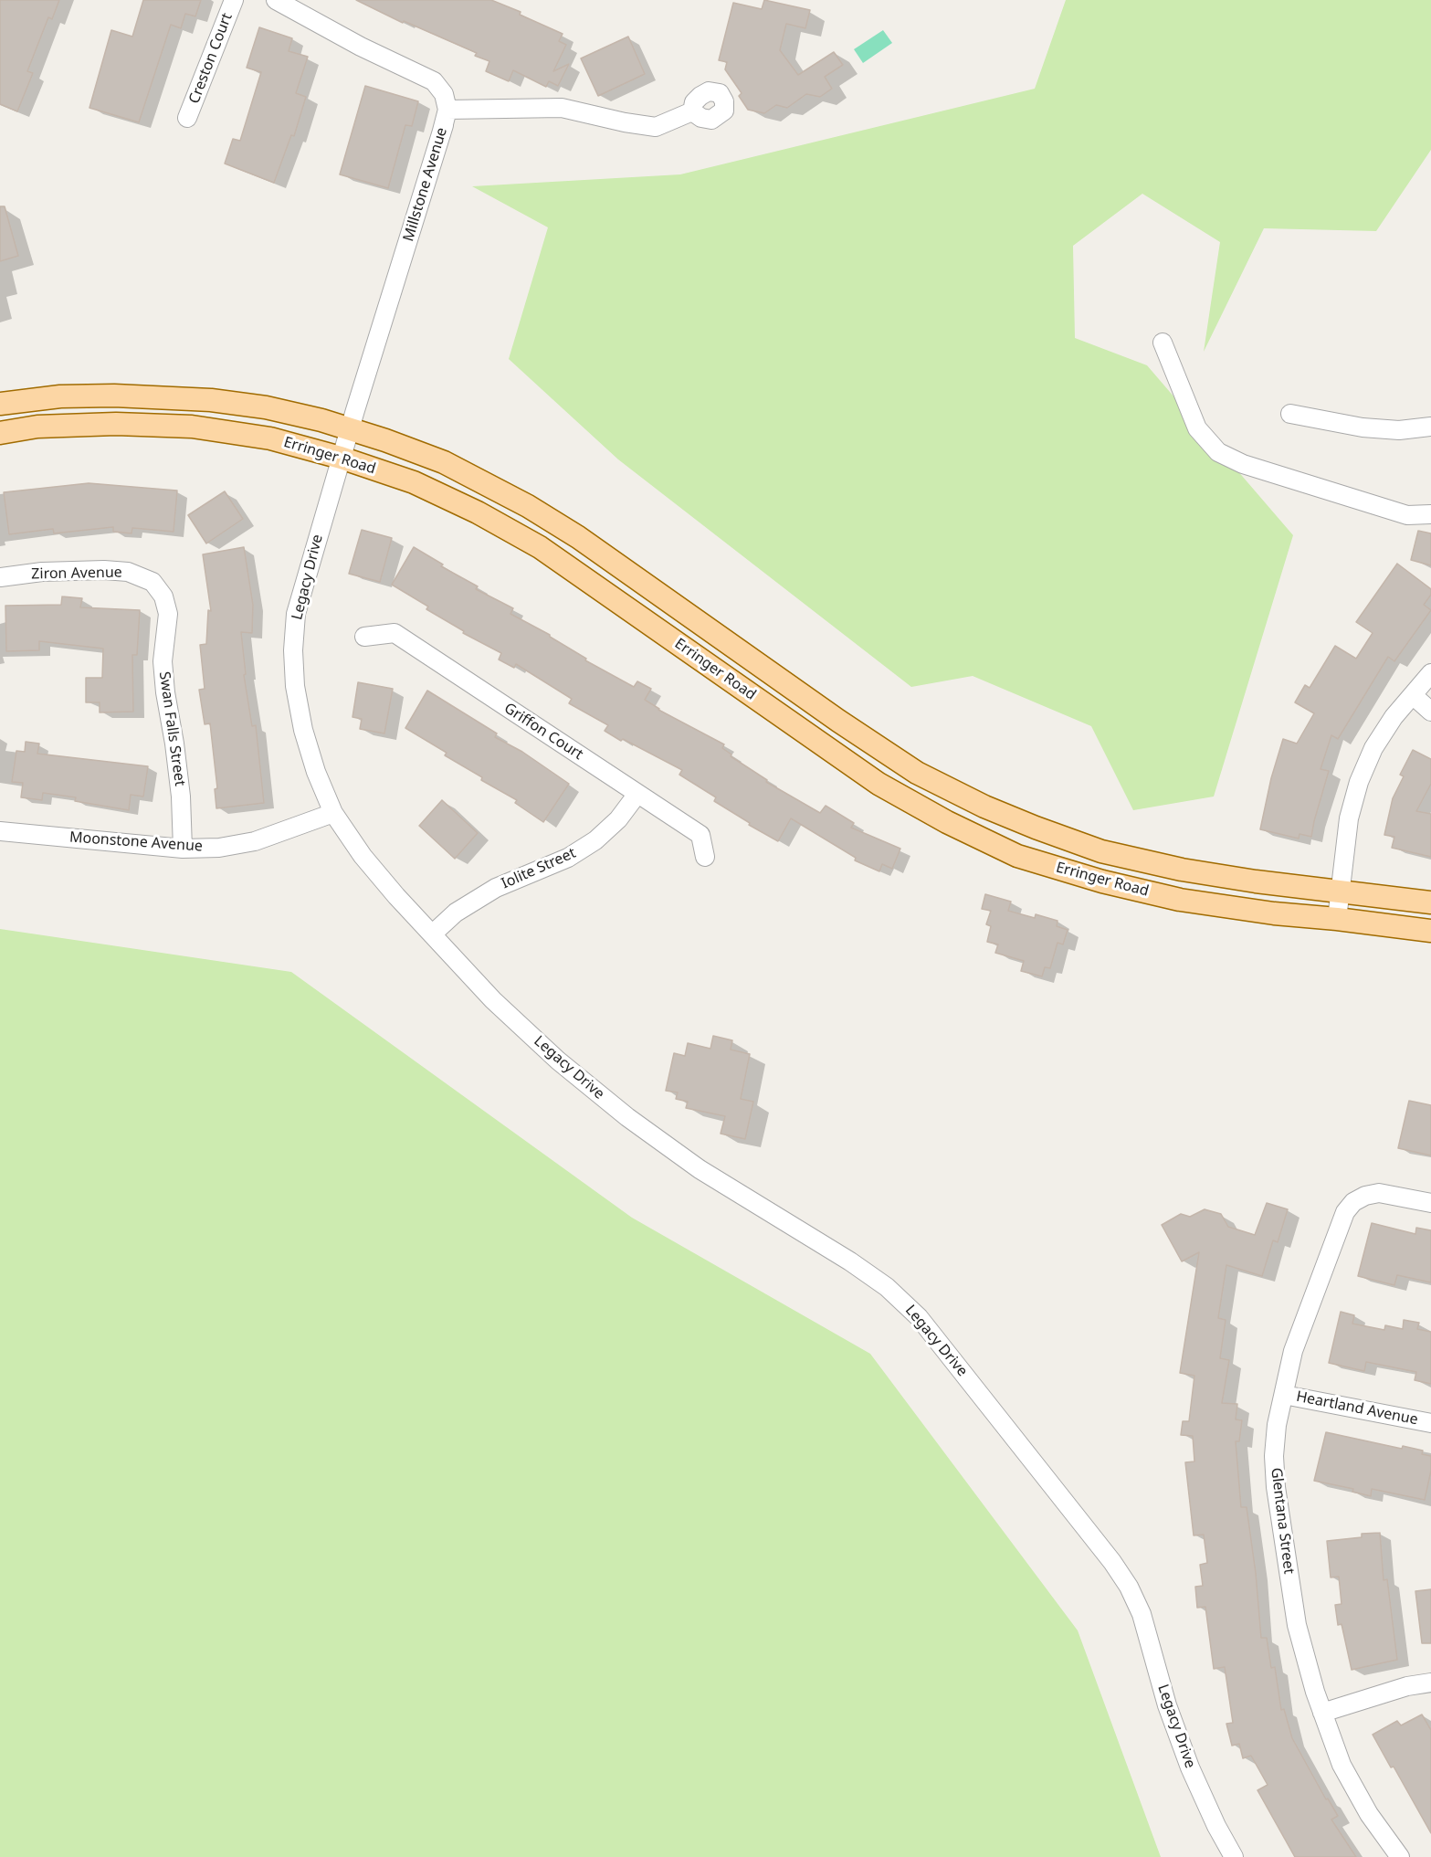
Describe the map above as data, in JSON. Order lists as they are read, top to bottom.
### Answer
{
  "streets": {
    "main road": ["Erringer Road"],
    "street": [
      "Creston Court",
      "Millstone Avenue",
      "Ziron Avenue",
      "Legacy Drive",
      "Swan Falls Street",
      "Griffon Court",
      "Moonstone Avenue",
      "Iolite Street",
      "Heartland Avenue",
      "Glentana Street"
    ]
  },
  "crossings": [
    ["Millstone Avenue", "Erringer Road"],
    ["Millstone Avenue", "Legacy Drive"],
    ["Erringer Road", "Legacy Drive"],
    ["Ziron Avenue", "Swan Falls Street"],
    ["Legacy Drive", "Moonstone Avenue"],
    ["Legacy Drive", "Iolite Street"],
    ["Swan Falls Street", "Moonstone Avenue"],
    ["Griffon Court", "Iolite Street"],
    ["Heartland Avenue", "Glentana Street"]
  ]
}
